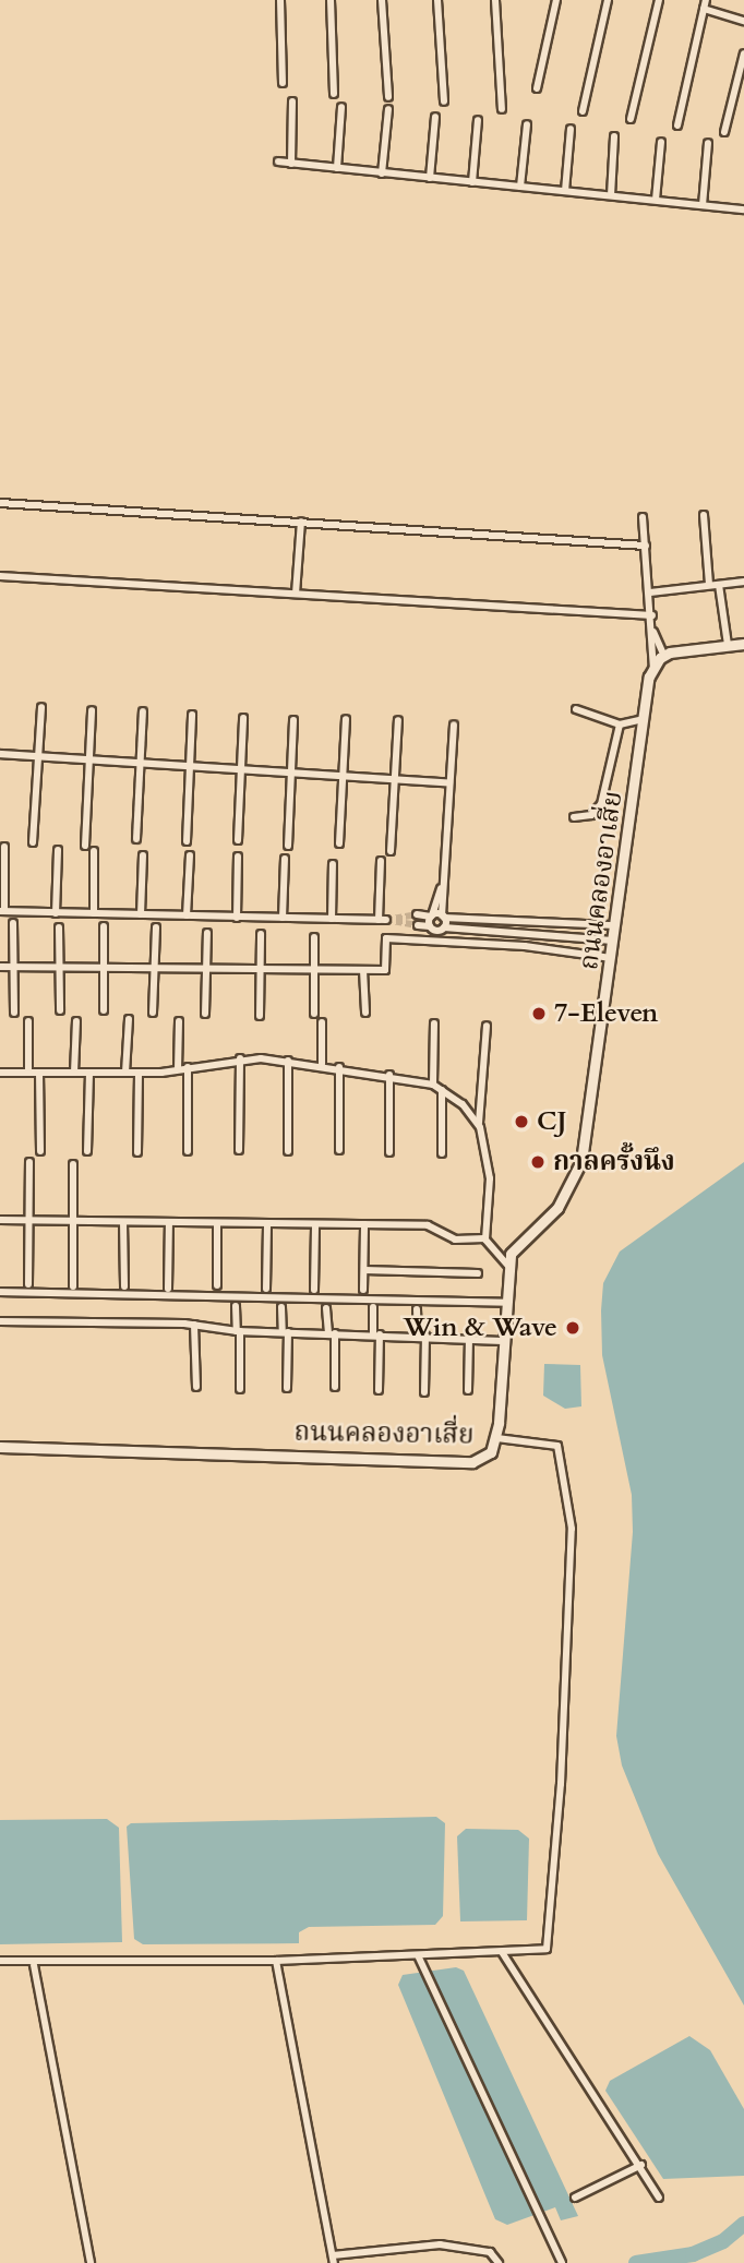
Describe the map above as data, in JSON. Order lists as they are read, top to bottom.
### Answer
{
  "streets": {
    "street": ["ถนนคลองอาเสี่ย"]
  },
  "places": [
    "7-Eleven",
    "CJ",
    "กาลครั้งนึง",
    "Win & Wave"
  ]
}
